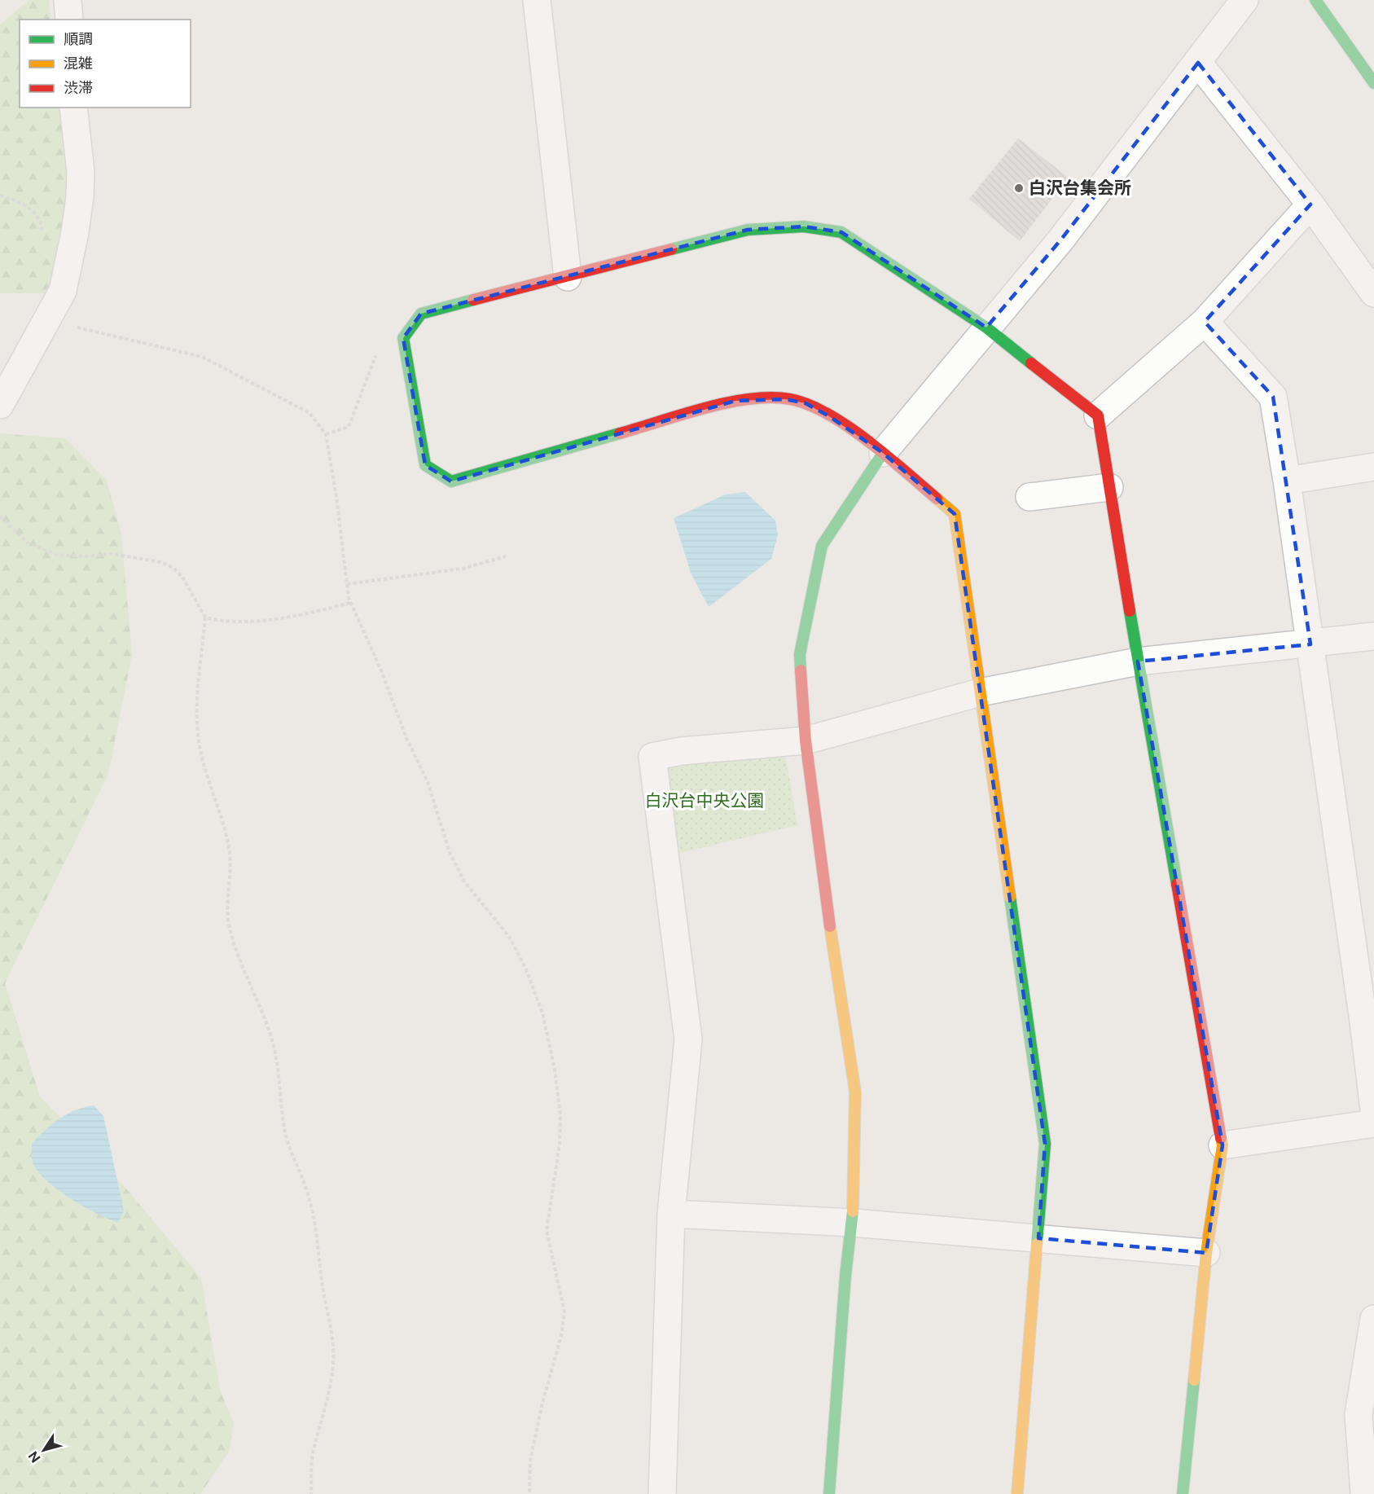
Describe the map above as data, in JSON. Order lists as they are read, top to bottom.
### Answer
{
  "parks": ["白沢台中央公園"],
  "places": ["白沢台集会所"],
  "legend": ["順調", "混雑", "渋滞"],
  "north": "bottom left"
}
